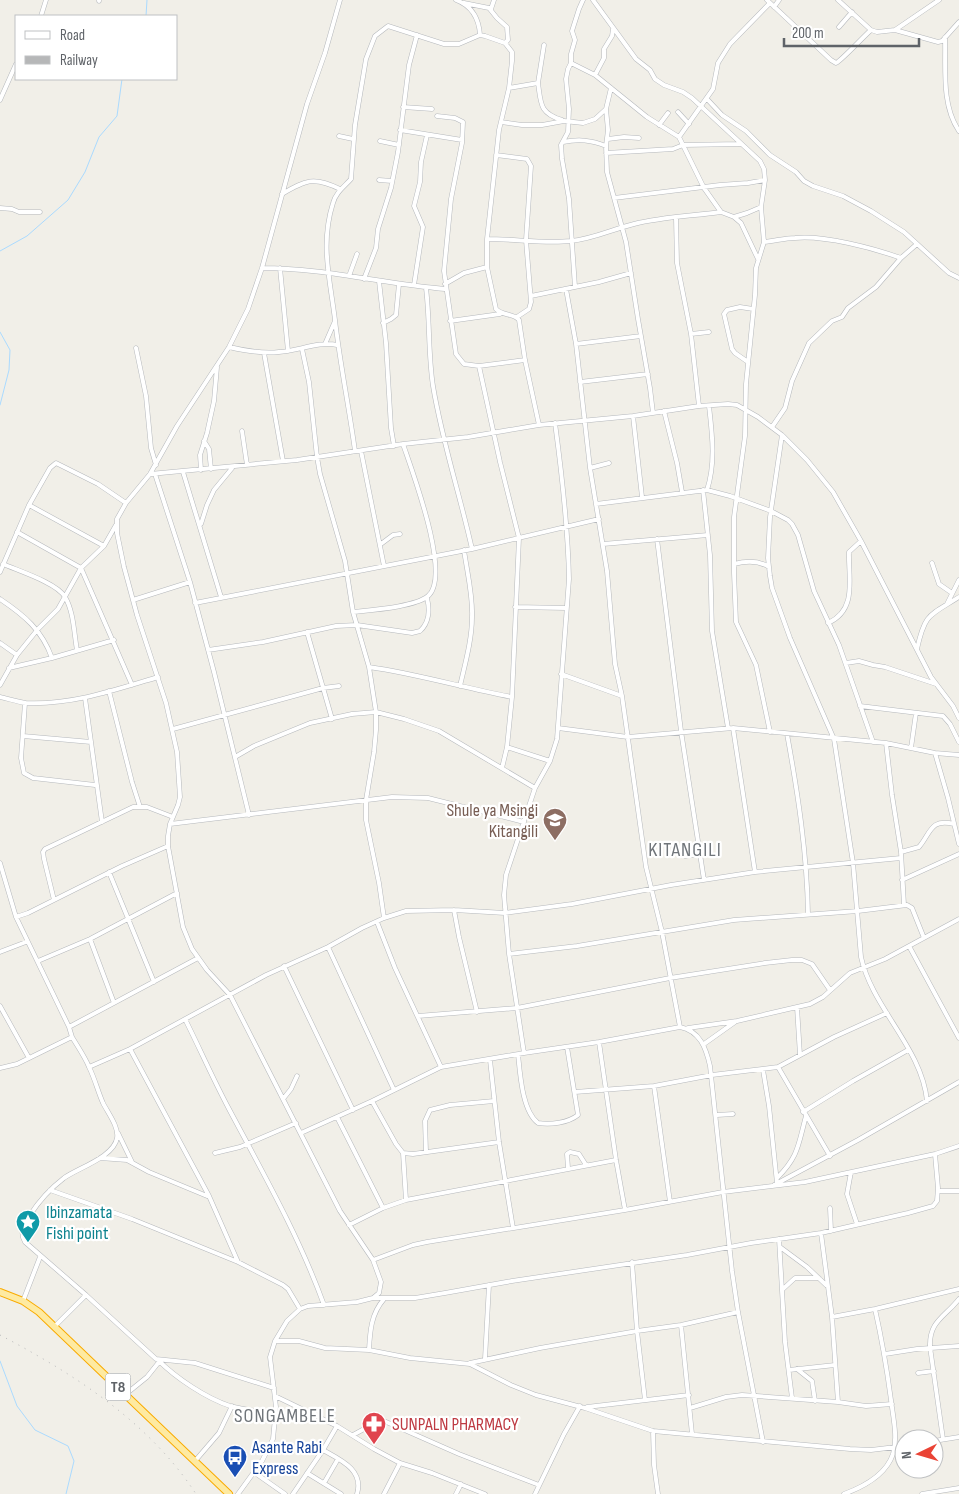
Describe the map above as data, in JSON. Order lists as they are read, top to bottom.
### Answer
{
  "streets": {
    "highway": ["T8"]
  },
  "districts": ["KITANGILI", "SONGAMBELE"],
  "places": {
    "school or university": ["Shule ya Msingi Kitangili"],
    "place": ["Ibinzamata Fishi point"],
    "pharmacy": ["SUNPALN PHARMACY"],
    "bus stop": ["Asante Rabi Express"]
  },
  "legend": ["Road", "Railway"],
  "scale_bar": "200 m",
  "north": "left"
}
